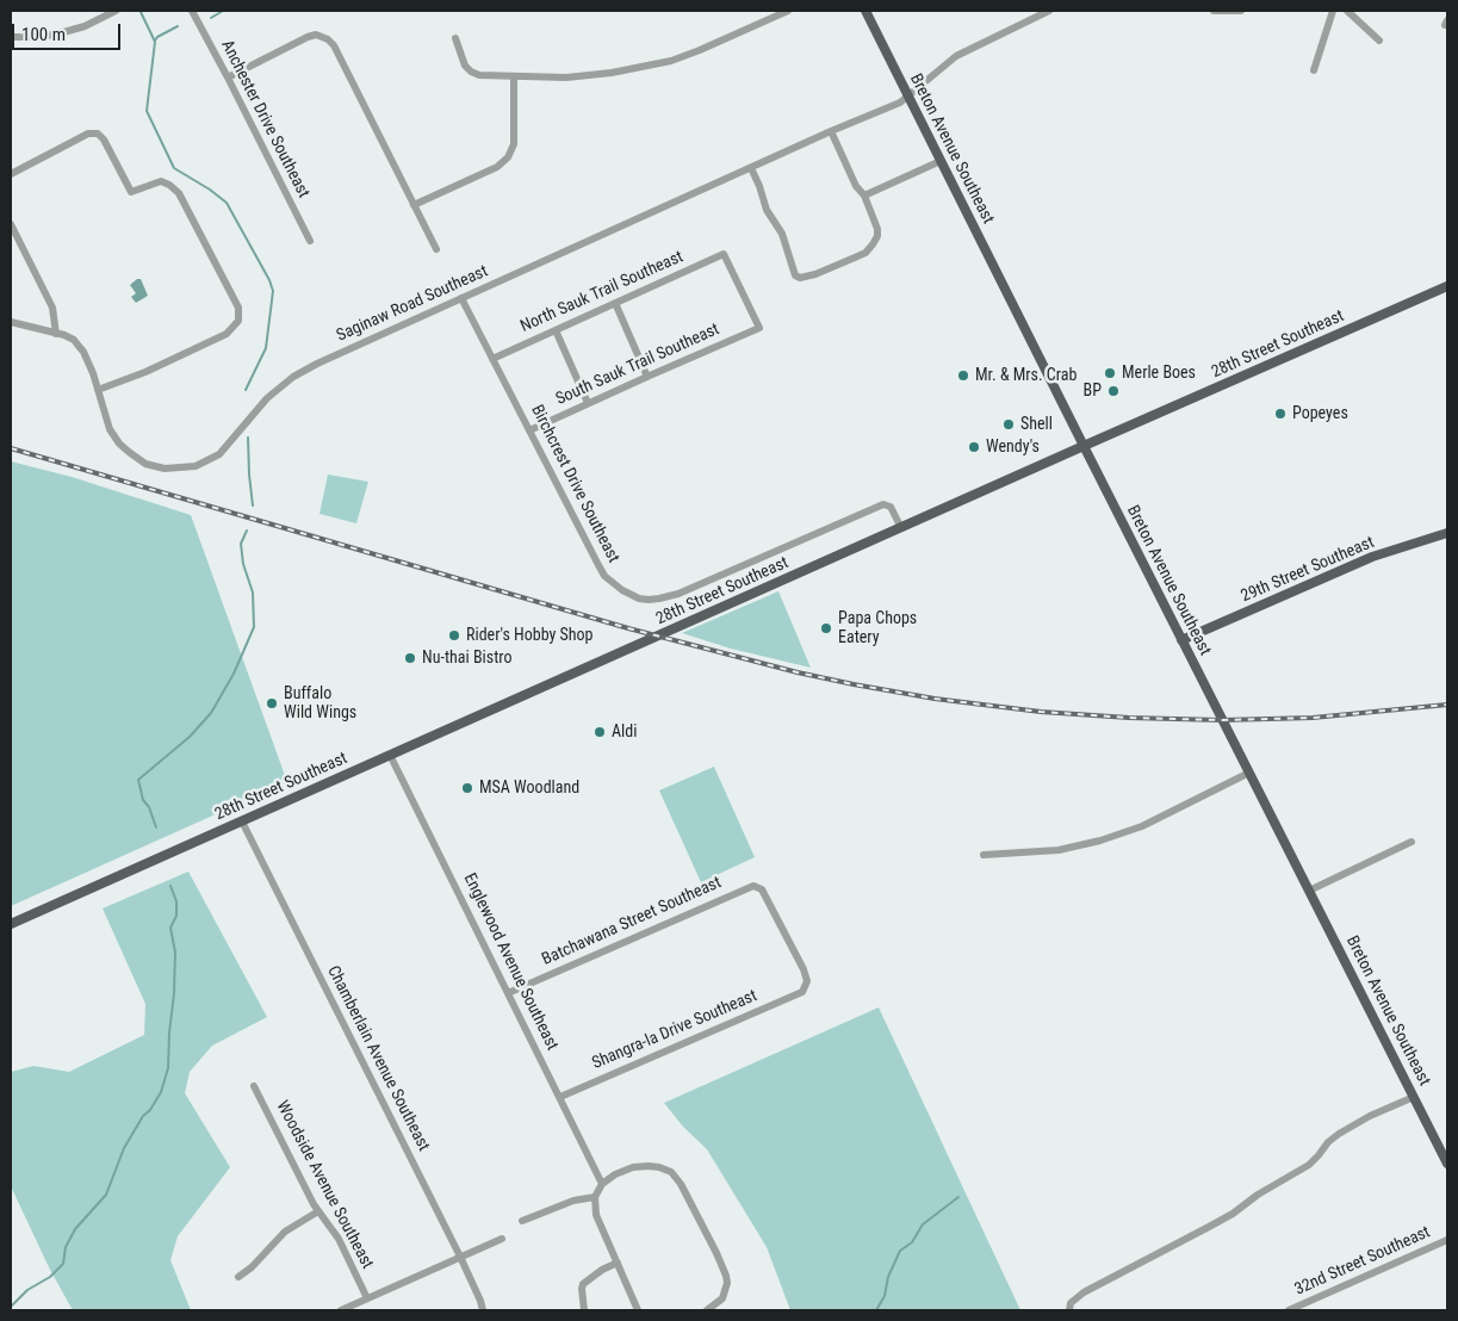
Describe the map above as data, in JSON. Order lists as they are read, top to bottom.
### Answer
{
  "streets": {
    "main road": ["Breton Avenue Southeast", "28th Street Southeast", "29th Street Southeast"],
    "street": [
      "Anchester Drive Southeast",
      "North Sauk Trail Southeast",
      "Saginaw Road Southeast",
      "South Sauk Trail Southeast",
      "Birchcrest Drive Southeast",
      "Batchawana Street Southeast",
      "Englewood Avenue Southeast",
      "Shangra-la Drive Southeast",
      "Chamberlain Avenue Southeast",
      "Woodside Avenue Southeast",
      "32nd Street Southeast"
    ]
  },
  "crossings": [
    ["Breton Avenue Southeast", "Saginaw Road Southeast"],
    ["Breton Avenue Southeast", "28th Street Southeast"],
    ["Breton Avenue Southeast", "29th Street Southeast"],
    ["North Sauk Trail Southeast", "South Sauk Trail Southeast"],
    ["North Sauk Trail Southeast", "Birchcrest Drive Southeast"],
    ["Saginaw Road Southeast", "Birchcrest Drive Southeast"],
    ["28th Street Southeast", "Birchcrest Drive Southeast"],
    ["28th Street Southeast", "Englewood Avenue Southeast"],
    ["28th Street Southeast", "Chamberlain Avenue Southeast"],
    ["South Sauk Trail Southeast", "Birchcrest Drive Southeast"],
    ["Batchawana Street Southeast", "Englewood Avenue Southeast"],
    ["Batchawana Street Southeast", "Shangra-la Drive Southeast"],
    ["Englewood Avenue Southeast", "Shangra-la Drive Southeast"]
  ],
  "places": [
    "Merle Boes",
    "Mr. & Mrs. Crab",
    "BP",
    "Popeyes",
    "Shell",
    "Wendy's",
    "Papa Chops Eatery",
    "Rider's Hobby Shop",
    "Nu-thai Bistro",
    "Buffalo Wild Wings",
    "Aldi",
    "MSA Woodland"
  ],
  "scale_bar": "100 m"
}
